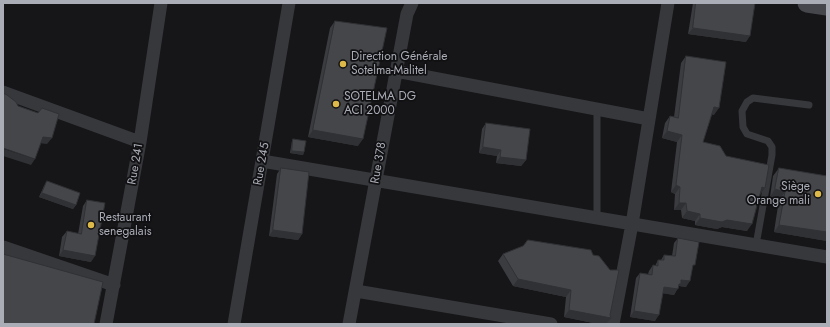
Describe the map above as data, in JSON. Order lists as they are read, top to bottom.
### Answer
{
  "streets": {
    "street": ["Rue 378", "Rue 241", "Rue 245"]
  },
  "places": [
    "Direction Générale Sotelma-Malitel",
    "SOTELMA DG ACI 2000",
    "Siège Orange mali",
    "Restaurant senegalais"
  ]
}
